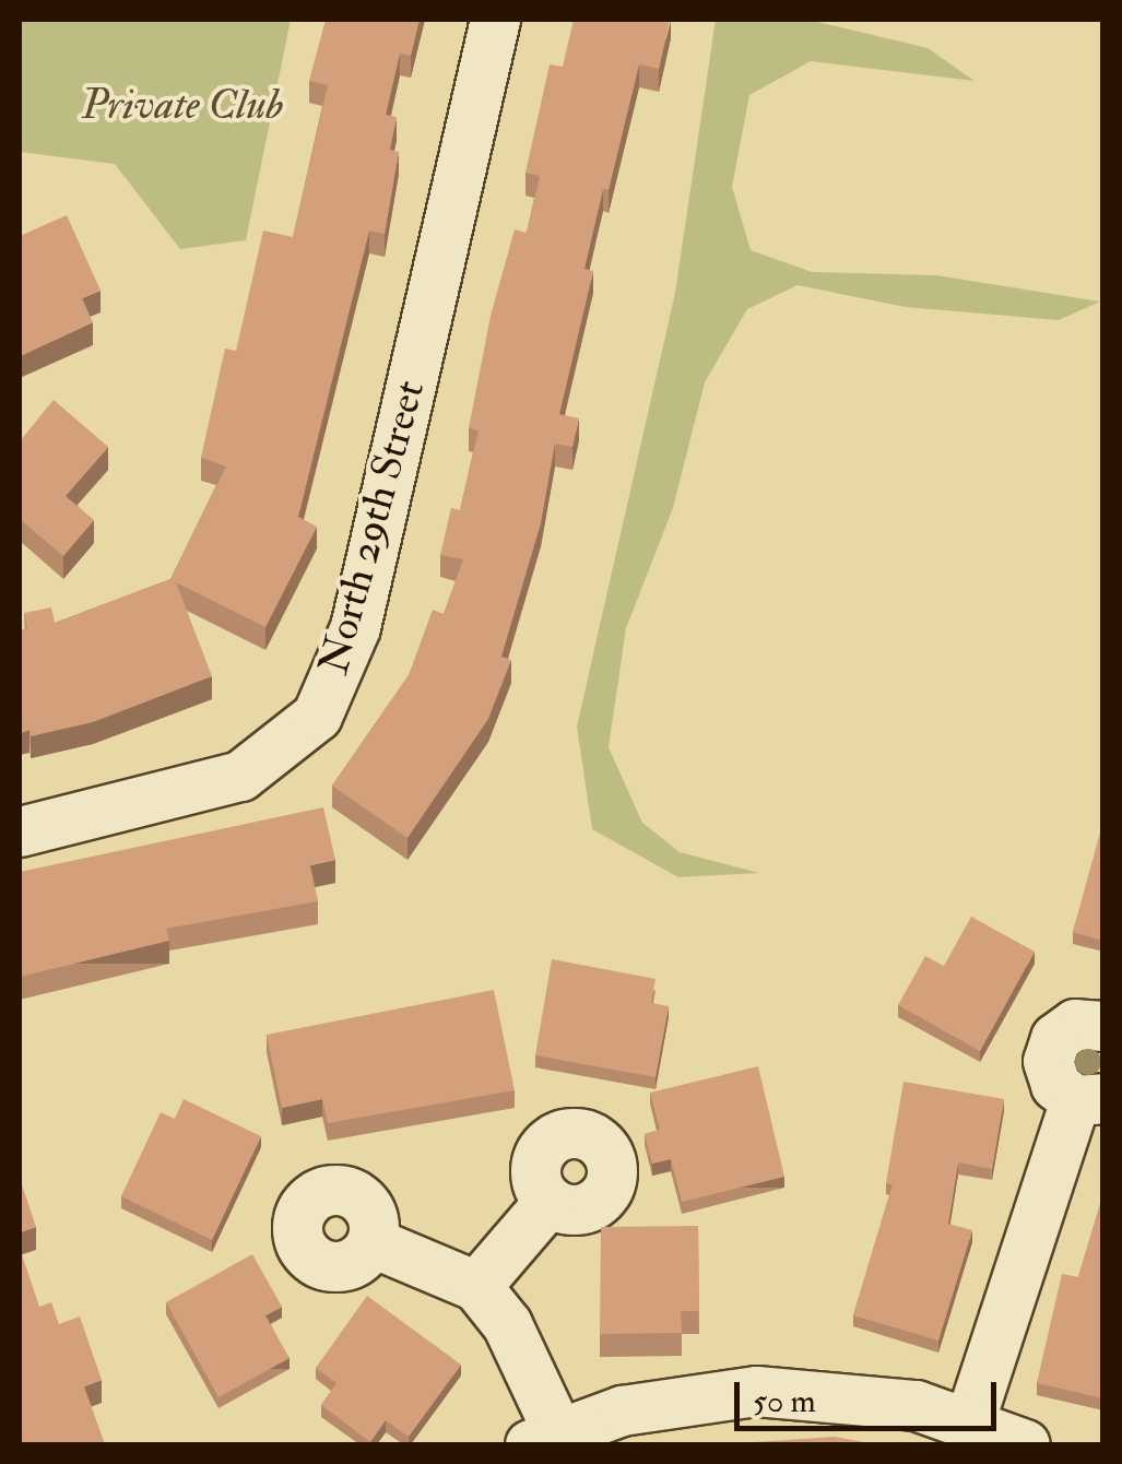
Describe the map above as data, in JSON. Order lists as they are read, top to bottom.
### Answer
{
  "streets": {
    "street": ["North 29th Street"]
  },
  "parks": ["Private Club"],
  "scale_bar": "50 m"
}
